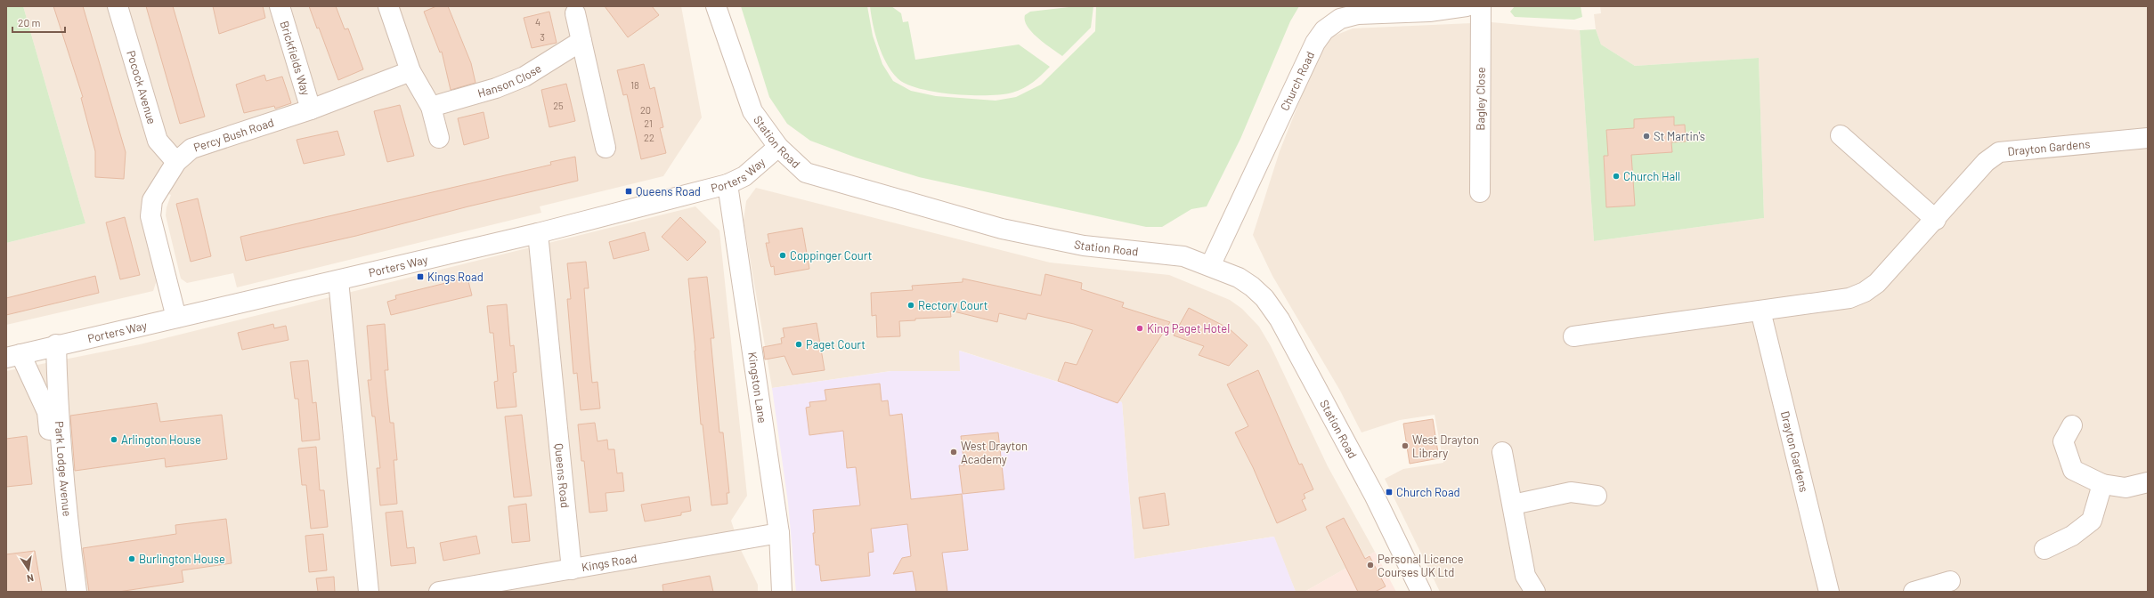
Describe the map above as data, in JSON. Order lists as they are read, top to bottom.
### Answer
{
  "streets": {
    "street": [
      "Brickfields Way",
      "Hanson Close",
      "Church Road",
      "Pocock Avenue",
      "Bagley Close",
      "Percy Bush Road",
      "Station Road",
      "Drayton Gardens",
      "Porters Way",
      "Kingston Lane",
      "Park Lodge Avenue",
      "Queens Road",
      "Kings Road"
    ]
  },
  "crossings": [
    ["Brickfields Way", "Percy Bush Road"],
    ["Church Road", "Station Road"],
    ["Pocock Avenue", "Percy Bush Road"],
    ["Percy Bush Road", "Porters Way"],
    ["Station Road", "Porters Way"],
    ["Porters Way", "Kingston Lane"],
    ["Porters Way", "Park Lodge Avenue"],
    ["Porters Way", "Queens Road"],
    ["Kingston Lane", "Kings Road"],
    ["Queens Road", "Kings Road"]
  ],
  "places": {
    "other": [
      "St Martin's",
      "Church Hall",
      "Coppinger Court",
      "Rectory Court",
      "King Paget Hotel",
      "Paget Court",
      "Arlington House",
      "West Drayton Library",
      "West Drayton Academy",
      "Burlington House",
      "Personal Licence Courses UK Ltd"
    ],
    "transit": ["Queens Road", "Kings Road", "Church Road"]
  },
  "house_numbers": [
    "4",
    "3",
    "18",
    "25",
    "20",
    "21",
    "22"
  ],
  "scale_bar": "20 m",
  "north": "bottom"
}
